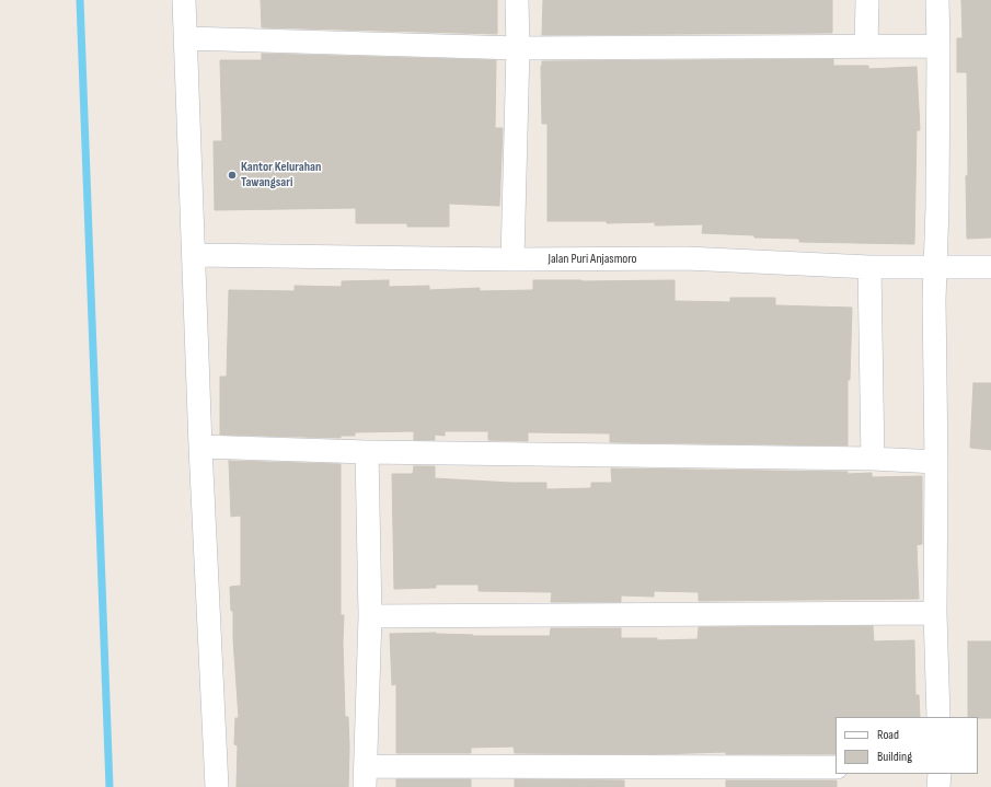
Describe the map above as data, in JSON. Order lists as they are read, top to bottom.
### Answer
{
  "streets": {
    "street": ["Jalan Puri Anjasmoro"]
  },
  "places": ["Kantor Kelurahan Tawangsari"],
  "legend": ["Road", "Building"]
}
